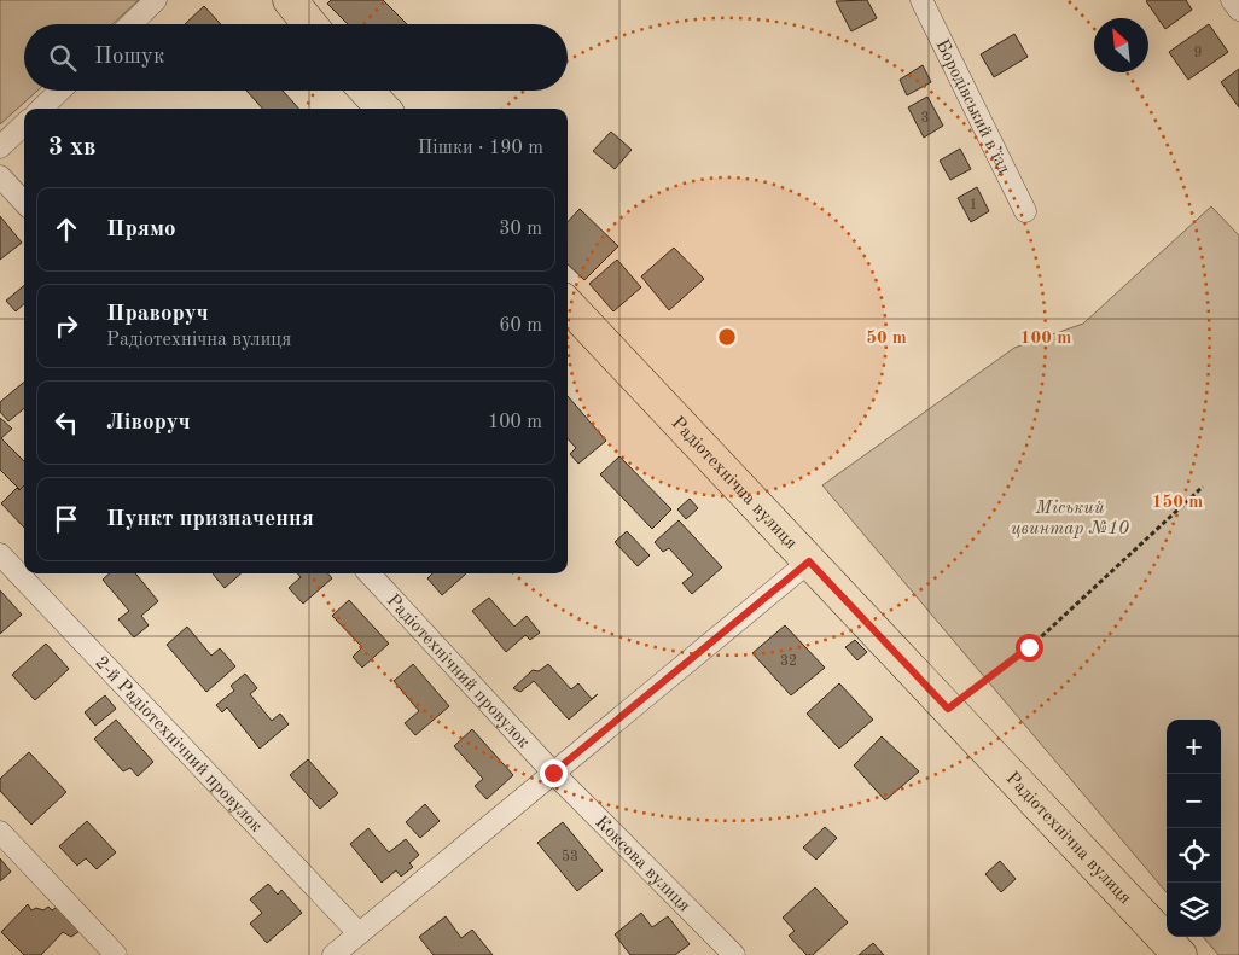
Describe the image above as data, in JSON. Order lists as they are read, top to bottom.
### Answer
{
  "streets": {
    "main road": ["Радіотехнічна вулиця"],
    "street": [
      "Бородівський в’їзд",
      "Радіотехнічний провулок",
      "2-й Радіотехнічний провулок",
      "Коксова вулиця"
    ]
  },
  "crossings": [
    ["Радіотехнічний провулок", "Коксова вулиця"]
  ],
  "parks": ["Міський цвинтар №10"],
  "house_numbers": [
    "9",
    "3",
    "1",
    "32",
    "53"
  ],
  "north": "top left",
  "page": {
    "search": "Пошук",
    "heading": ["3 хв", "Пішки · 190 m"],
    "list": [
      ["Прямо", "30 m"],
      ["Праворуч", "Радіотехнічна вулиця", "60 m"],
      ["Ліворуч", "100 m"],
      "Пункт призначення"
    ],
    "map_buttons": ["+", "−"]
  },
  "rings": ["50 m", "100 m", "150 m"]
}
